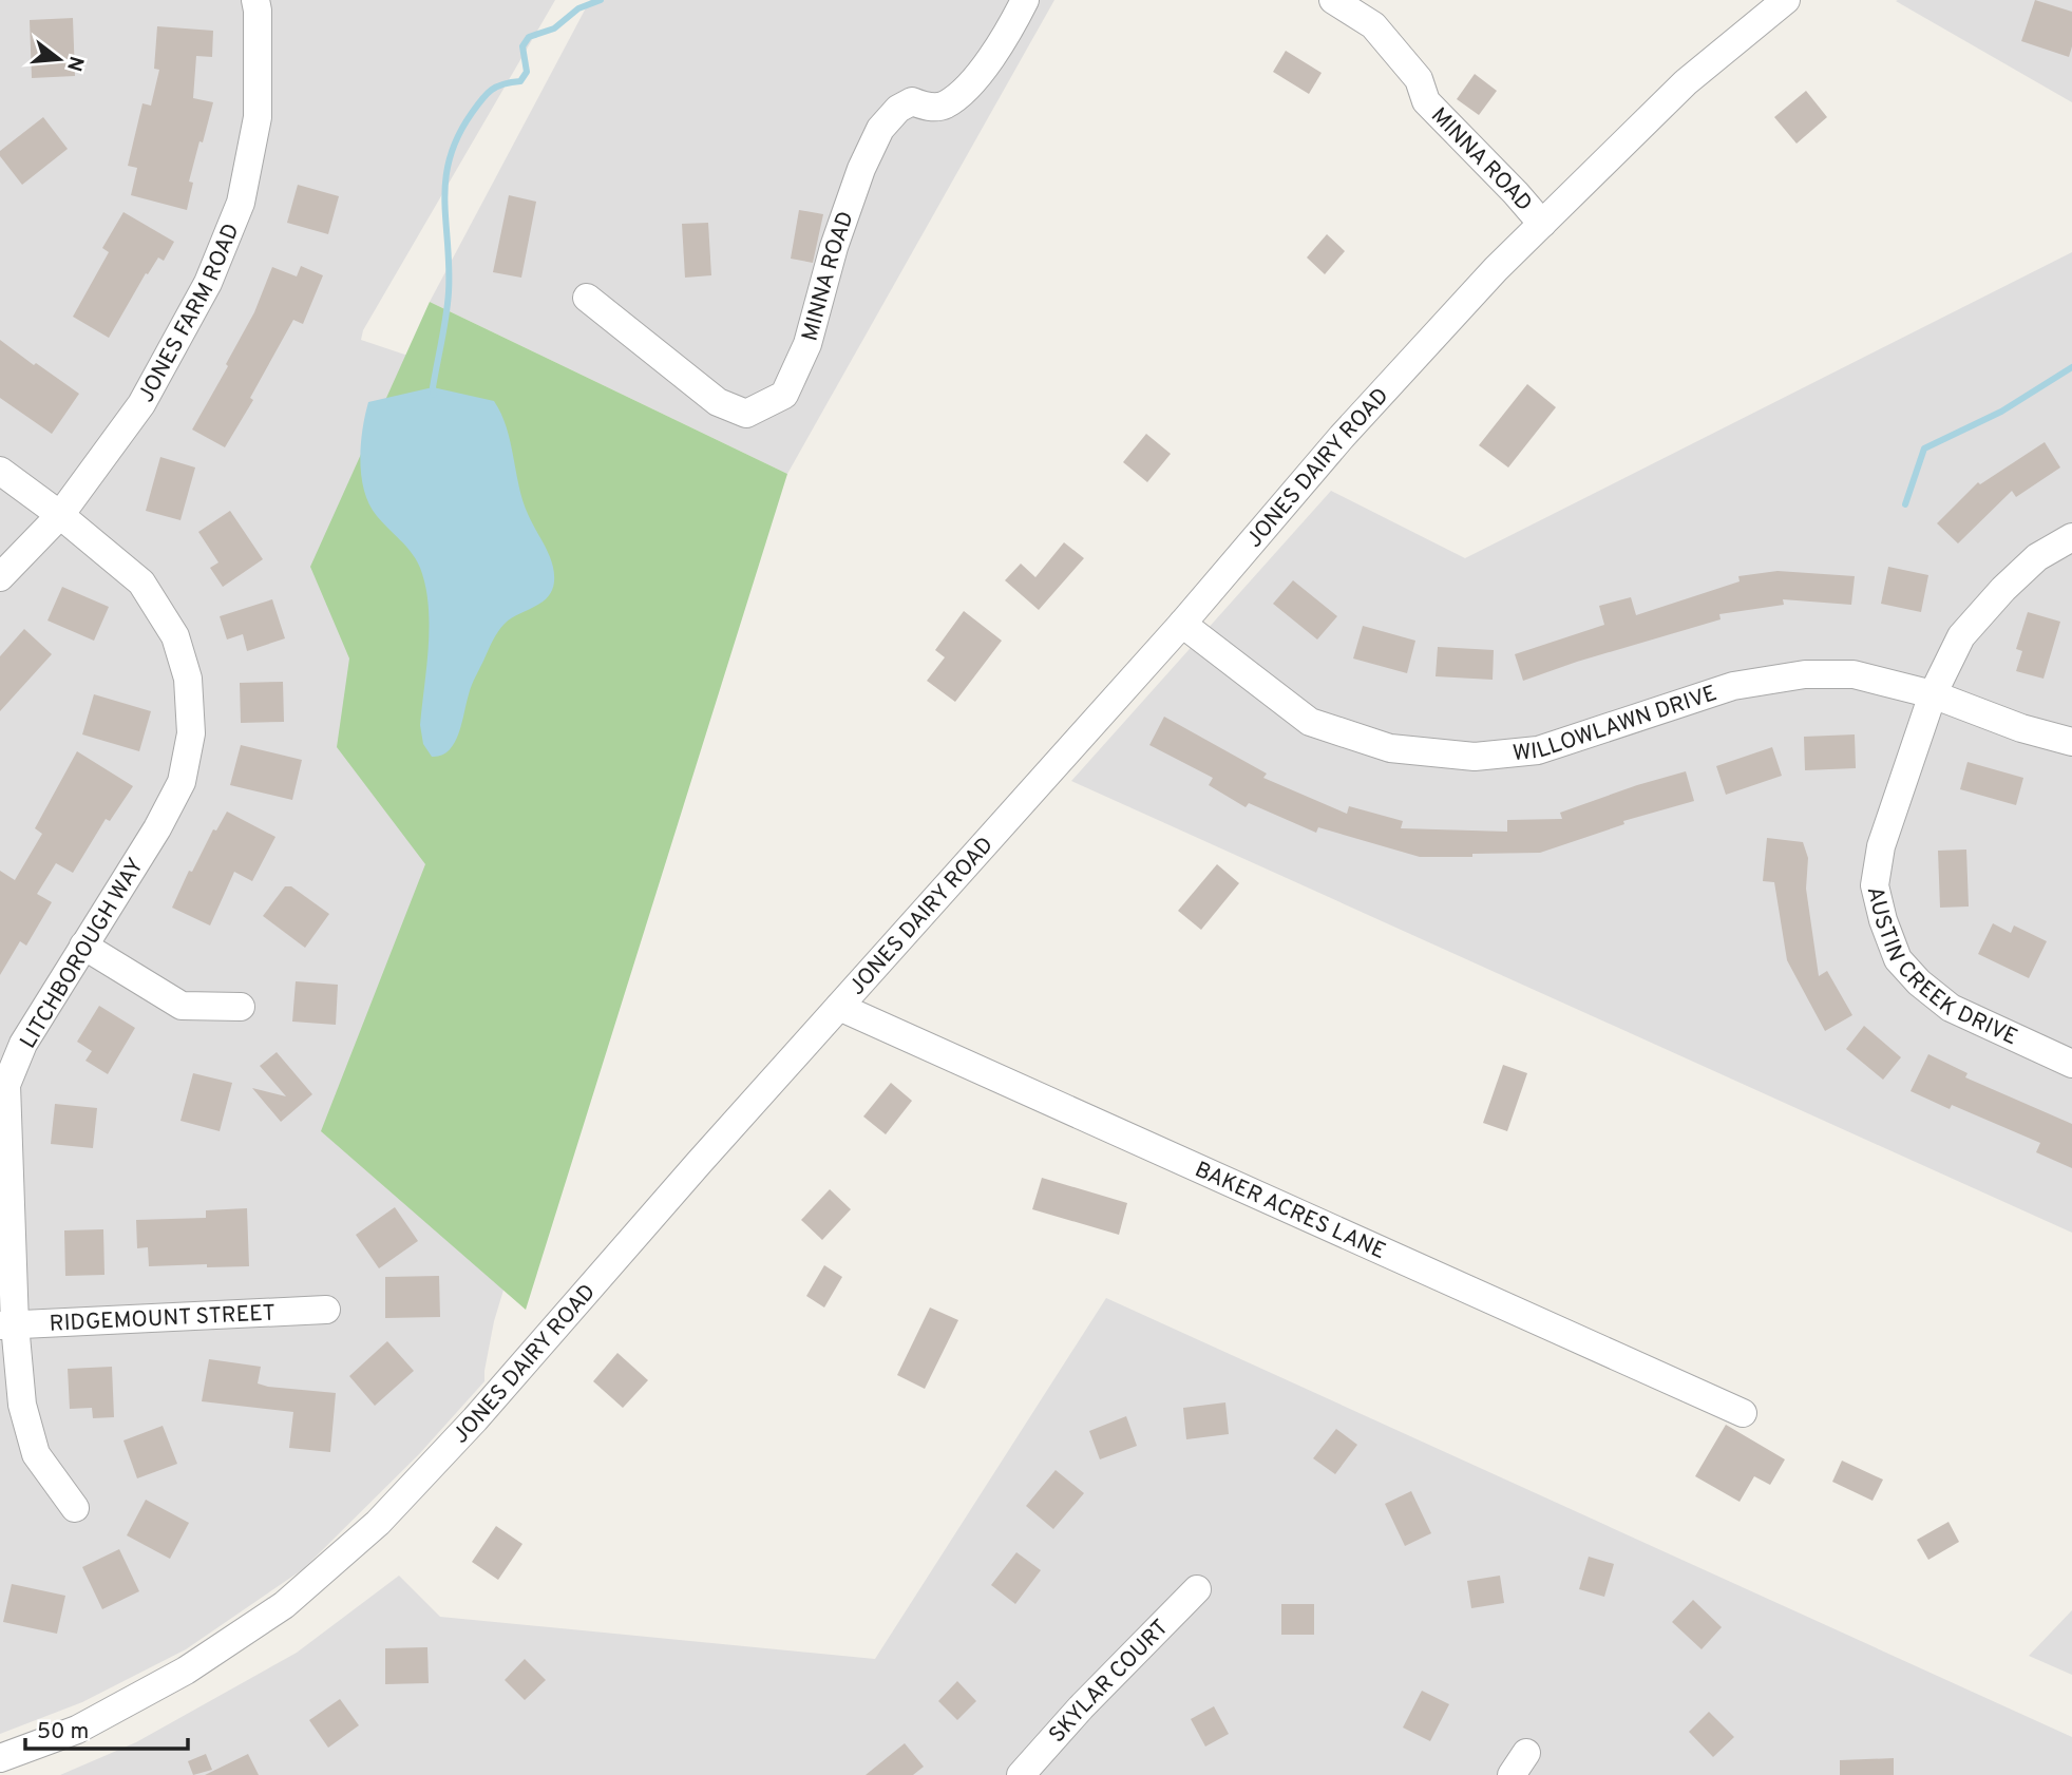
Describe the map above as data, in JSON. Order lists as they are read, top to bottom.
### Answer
{
  "streets": {
    "street": [
      "MINNA ROAD",
      "JONES FARM ROAD",
      "JONES DAIRY ROAD",
      "WILLOWLAWN DRIVE",
      "LITCHBOROUGH WAY",
      "AUSTIN CREEK DRIVE",
      "BAKER ACRES LANE",
      "RIDGEMOUNT STREET",
      "SKYLAR COURT"
    ]
  },
  "crossings": [
    ["MINNA ROAD", "JONES DAIRY ROAD"],
    ["JONES FARM ROAD", "LITCHBOROUGH WAY"],
    ["JONES DAIRY ROAD", "WILLOWLAWN DRIVE"],
    ["JONES DAIRY ROAD", "BAKER ACRES LANE"],
    ["WILLOWLAWN DRIVE", "AUSTIN CREEK DRIVE"],
    ["LITCHBOROUGH WAY", "RIDGEMOUNT STREET"]
  ],
  "scale_bar": "50 m",
  "north": "right"
}
